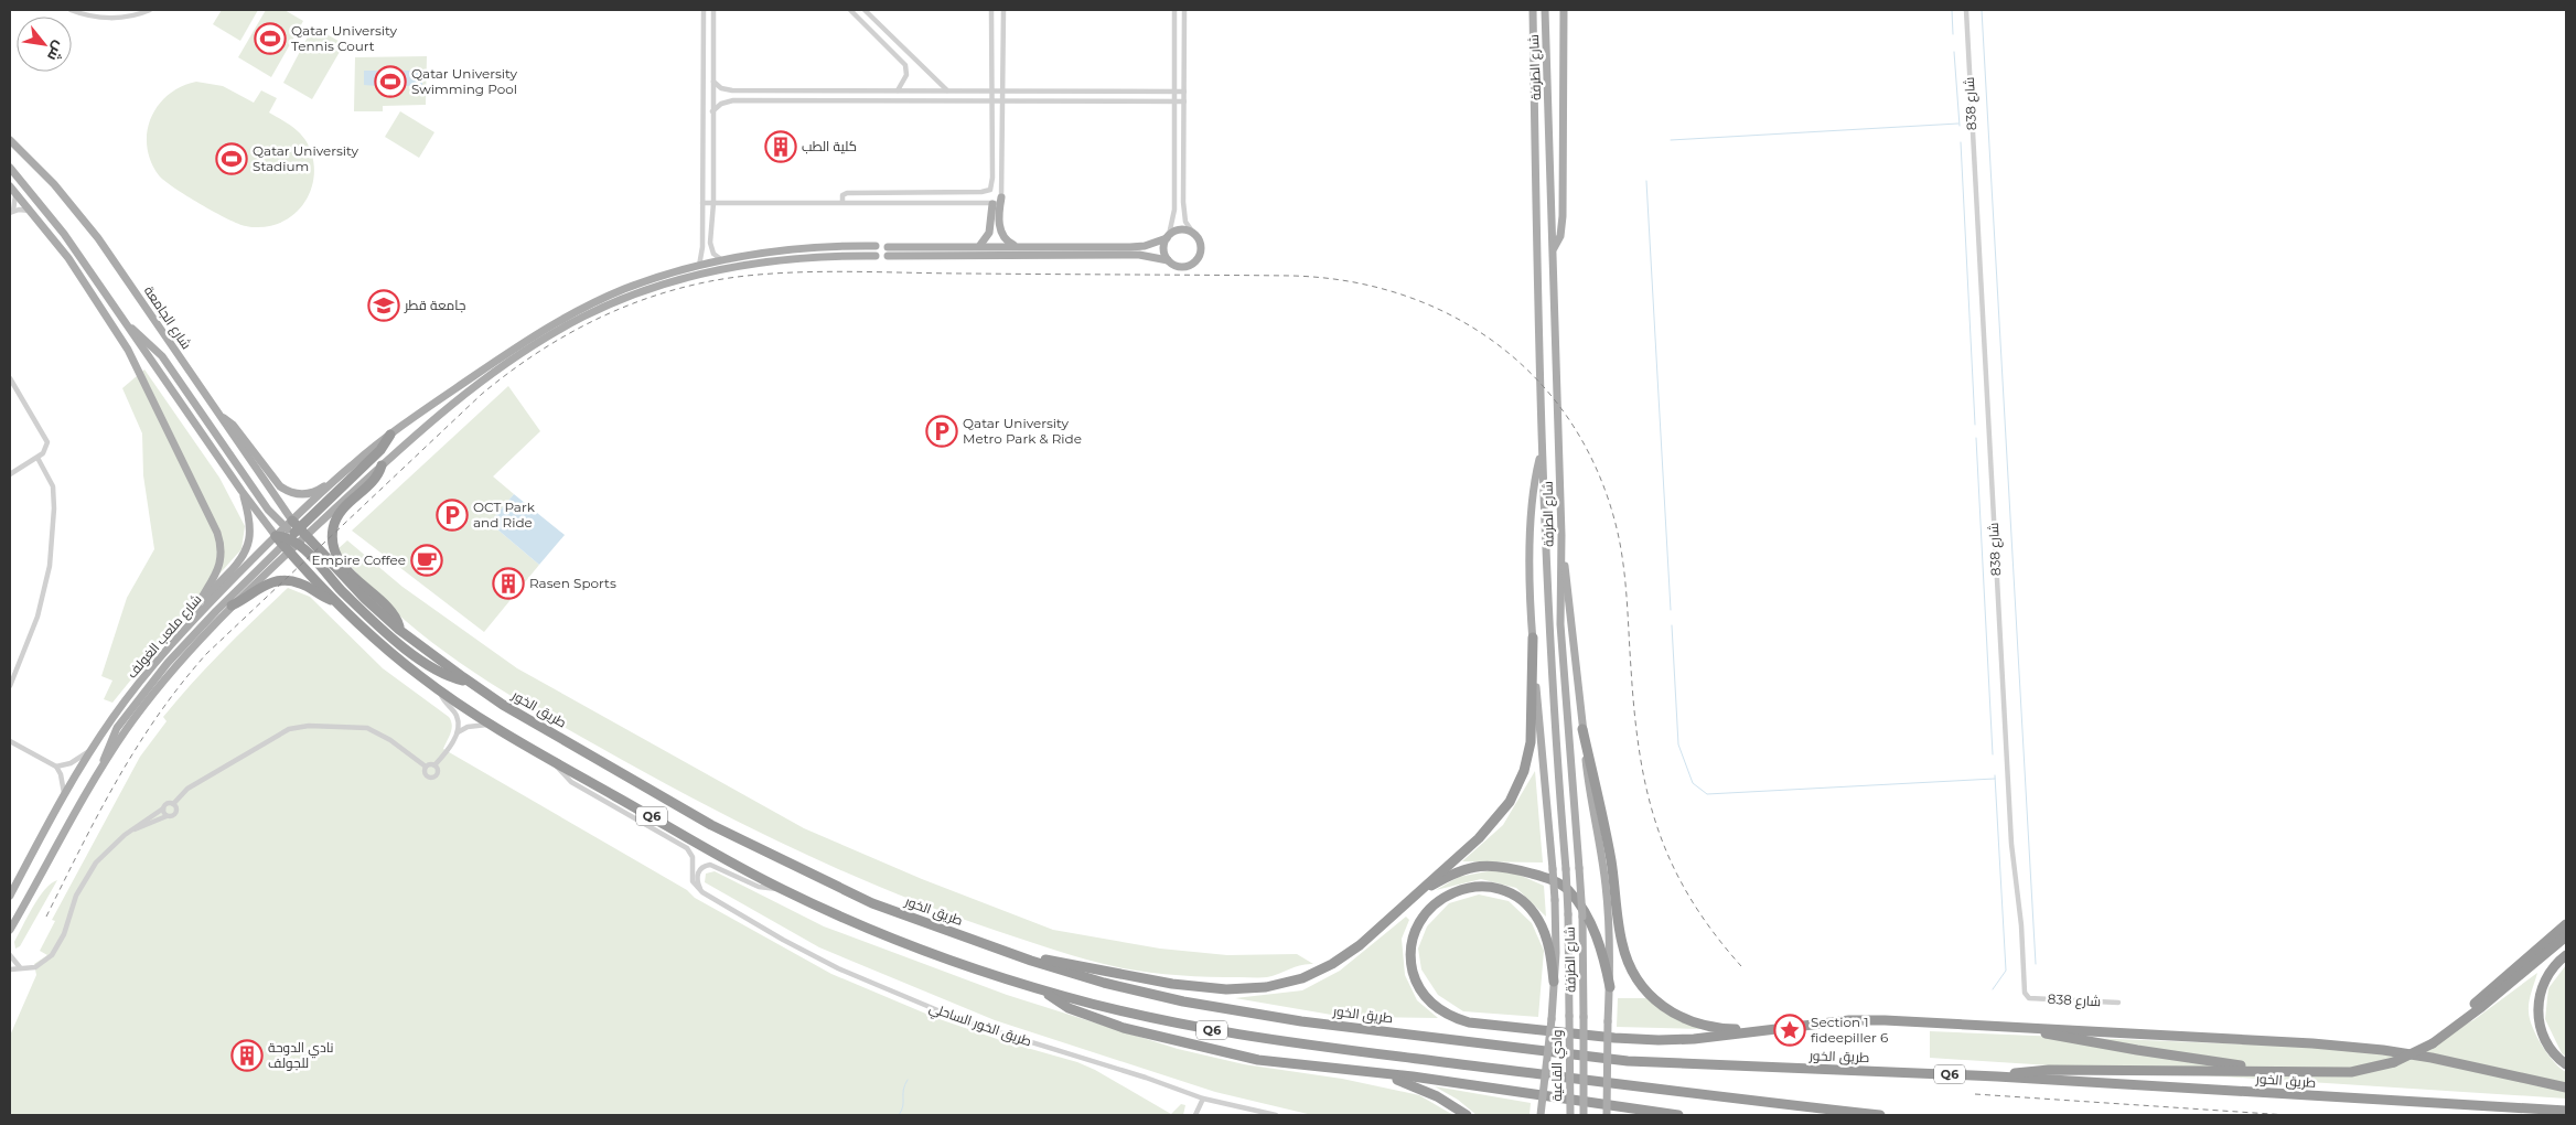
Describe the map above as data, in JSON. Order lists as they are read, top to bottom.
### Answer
{
  "streets": {
    "highway": ["طريق الخور", "Q6"],
    "main road": [
      "شارع الطرفة",
      "شارع الجامعة",
      "شارع ملعب الغولف",
      "وادي القاعية"
    ],
    "street": ["شارع 838", "طريق الخور الساحلي"]
  },
  "crossings": [
    ["شارع الطرفة", "وادي القاعية"],
    ["شارع الجامعة", "شارع ملعب الغولف"],
    ["شارع الجامعة", "طريق الخور"],
    ["شارع ملعب الغولف", "طريق الخور"]
  ],
  "places": {
    "sports": ["Qatar University Tennis Court", "Qatar University Swimming Pool", "Qatar University Stadium"],
    "building": ["كلية الطب", "Rasen Sports", "نادي الدوحة للجولف"],
    "school or university": ["جامعة قطر"],
    "parking": ["Qatar University Metro Park & Ride", "OCT Park and Ride"],
    "cafe": ["Empire Coffee"],
    "place": ["Section 1 fideepiller 6"]
  },
  "north": "bottom right"
}
